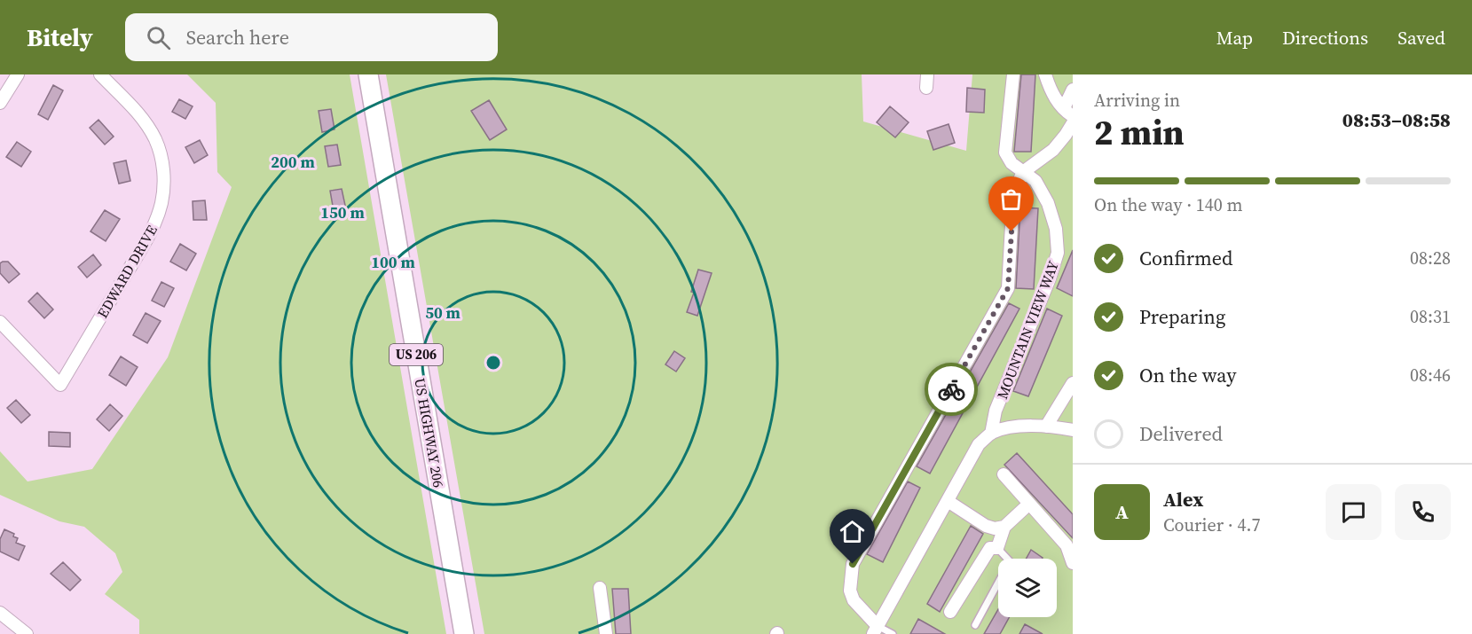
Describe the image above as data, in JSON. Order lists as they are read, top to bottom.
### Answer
{
  "streets": {
    "highway": ["US 206", "US HIGHWAY 206"],
    "street": ["EDWARD DRIVE", "MOUNTAIN VIEW WAY"]
  },
  "page": {
    "header": "Bitely",
    "search": "Search here",
    "nav": ["Map", "Directions", "Saved"],
    "heading": ["2 min", "Arriving in", "08:53–08:58"],
    "panel": ["Alex", "Courier · 4.7"],
    "bar": "On the way · 140 m",
    "list": [
      ["Confirmed", "08:28"],
      ["Preparing", "08:31"],
      ["On the way", "08:46"],
      "Delivered"
    ],
    "round": "A"
  },
  "rings": [
    "200 m",
    "150 m",
    "100 m",
    "50 m"
  ]
}
